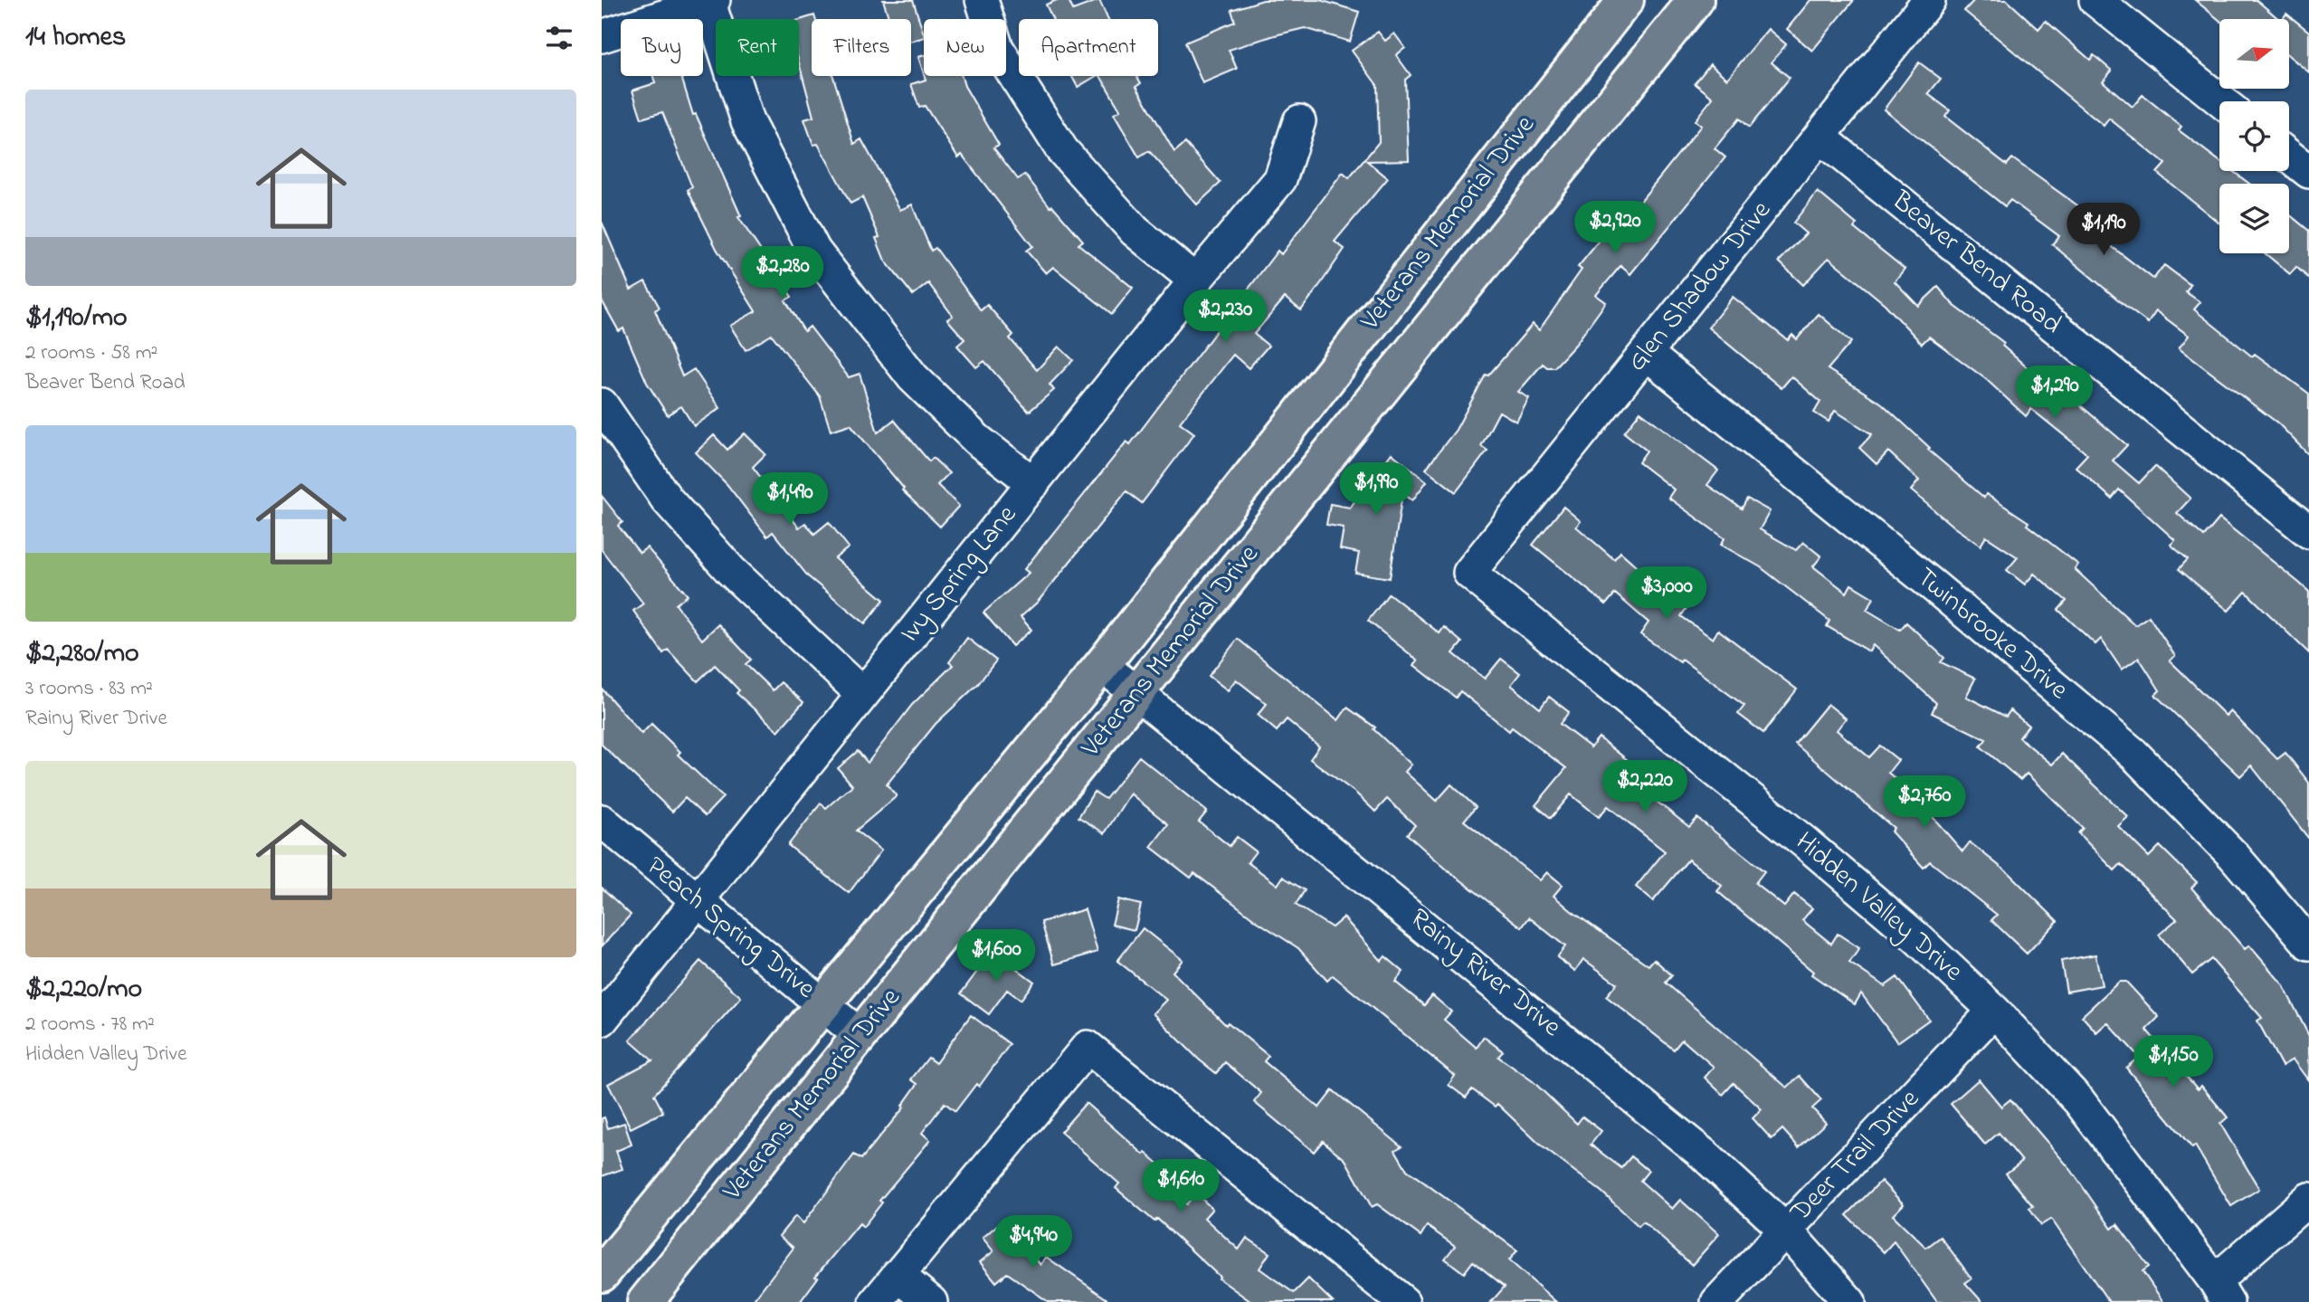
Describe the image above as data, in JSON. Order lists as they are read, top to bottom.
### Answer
{
  "streets": {
    "main road": ["Veterans Memorial Drive"],
    "street": [
      "Beaver Bend Road",
      "Glen Shadow Drive",
      "Ivy Spring Lane",
      "Twinbrooke Drive",
      "Hidden Valley Drive",
      "Peach Spring Drive",
      "Rainy River Drive",
      "Deer Trail Drive"
    ]
  },
  "crossings": [
    ["Veterans Memorial Drive", "Peach Spring Drive"],
    ["Veterans Memorial Drive", "Rainy River Drive"],
    ["Beaver Bend Road", "Glen Shadow Drive"],
    ["Glen Shadow Drive", "Twinbrooke Drive"],
    ["Glen Shadow Drive", "Hidden Valley Drive"],
    ["Ivy Spring Lane", "Peach Spring Drive"],
    ["Hidden Valley Drive", "Deer Trail Drive"],
    ["Rainy River Drive", "Deer Trail Drive"]
  ],
  "north": "right",
  "page": {
    "heading": "14 homes",
    "chip": [
      "Buy",
      "Rent",
      "Filters",
      "New",
      "Apartment"
    ],
    "list": [
      {
        "name": "$1,190/mo",
        "note": "2 rooms · 58 m² · Beaver Bend Road"
      },
      {
        "name": "$2,280/mo",
        "note": "3 rooms · 83 m² · Rainy River Drive"
      },
      {
        "name": "$2,220/mo",
        "note": "2 rooms · 78 m² · Hidden Valley Drive"
      }
    ],
    "price": [
      "$2,920",
      "$1,190",
      "$2,280",
      "$2,230",
      "$1,290",
      "$1,990",
      "$1,490",
      "$3,000",
      "$2,220",
      "$2,760",
      "$1,600",
      "$1,150",
      "$1,610",
      "$4,940"
    ]
  }
}
